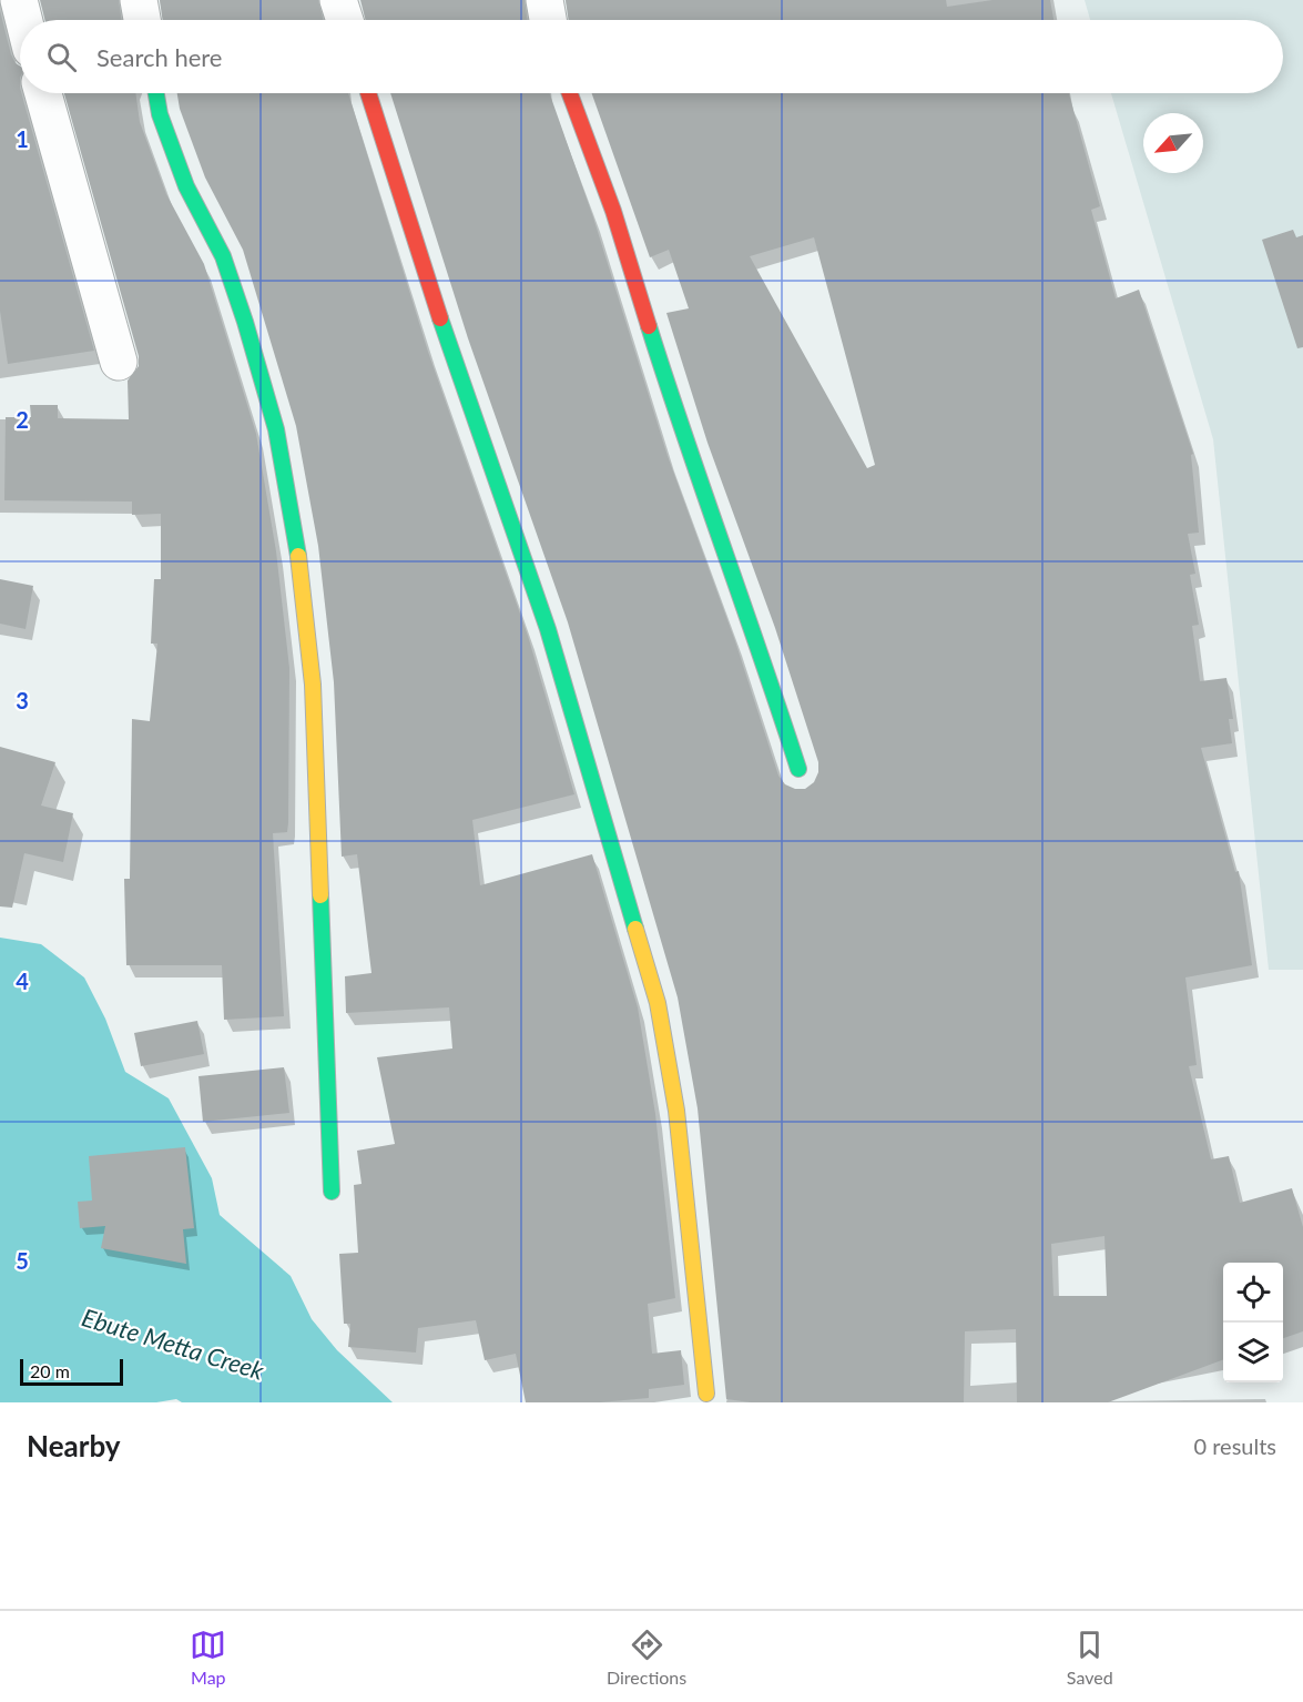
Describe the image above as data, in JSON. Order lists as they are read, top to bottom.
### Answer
{
  "water": ["Ebute Metta Creek"],
  "scale_bar": "20 m",
  "north": "bottom left",
  "page": {
    "search": "Search here",
    "scale": "20 m",
    "heading": ["Nearby", "0 results"],
    "nav": ["Map", "Directions", "Saved"]
  },
  "grid": {
    "rows": [
      "1",
      "2",
      "3",
      "4",
      "5"
    ]
  }
}
